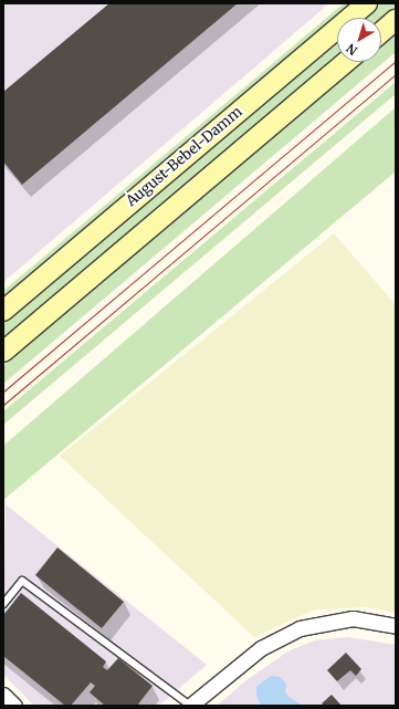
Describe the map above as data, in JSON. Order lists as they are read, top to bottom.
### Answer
{
  "streets": {
    "main road": ["August-Bebel-Damm"]
  },
  "north": "bottom left"
}
